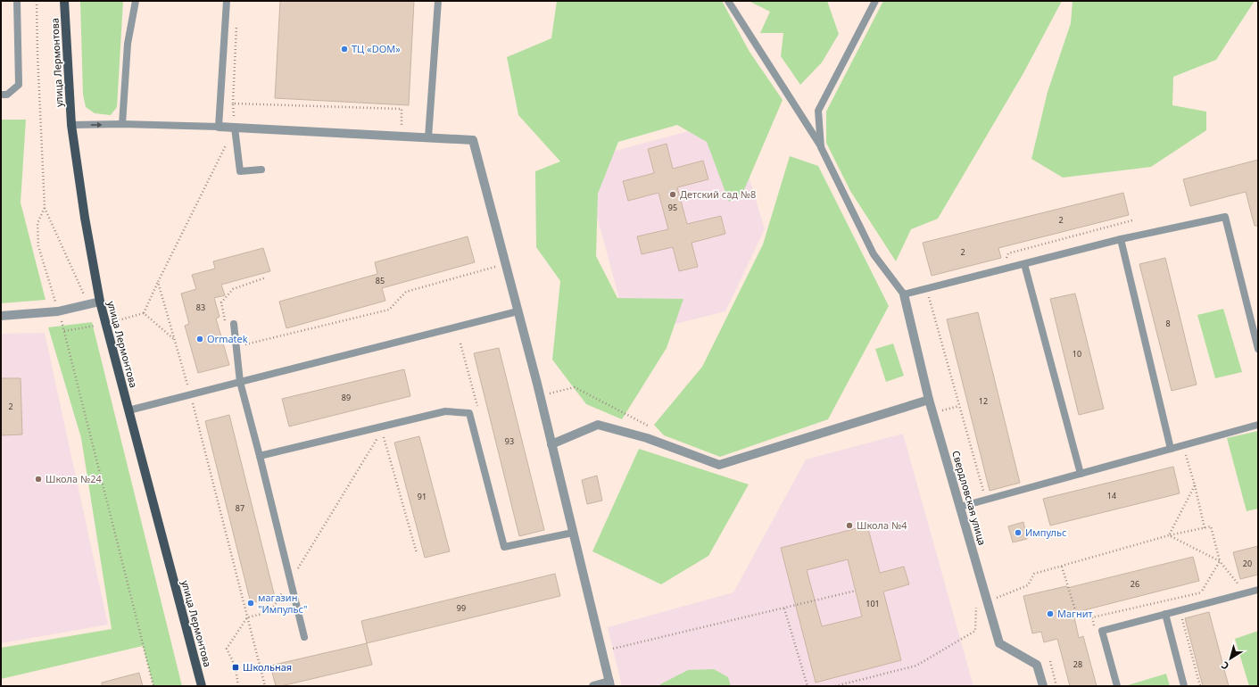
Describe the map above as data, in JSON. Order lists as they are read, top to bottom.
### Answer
{
  "streets": {
    "main road": ["улица Лермонтова"],
    "street": ["Свердловская улица"]
  },
  "places": {
    "other": [
      "ТЦ «DOM»",
      "Детский сад №8",
      "Ormatek",
      "Школа №24",
      "Школа №4",
      "Импульс",
      "магазин \"Импульс\"",
      "Магнит"
    ],
    "transit": ["Школьная"]
  },
  "house_numbers": [
    "95",
    "2",
    "2",
    "85",
    "83",
    "8",
    "10",
    "89",
    "12",
    "2",
    "93",
    "14",
    "91",
    "87",
    "20",
    "26",
    "101",
    "99",
    "28"
  ],
  "north": "bottom left"
}
